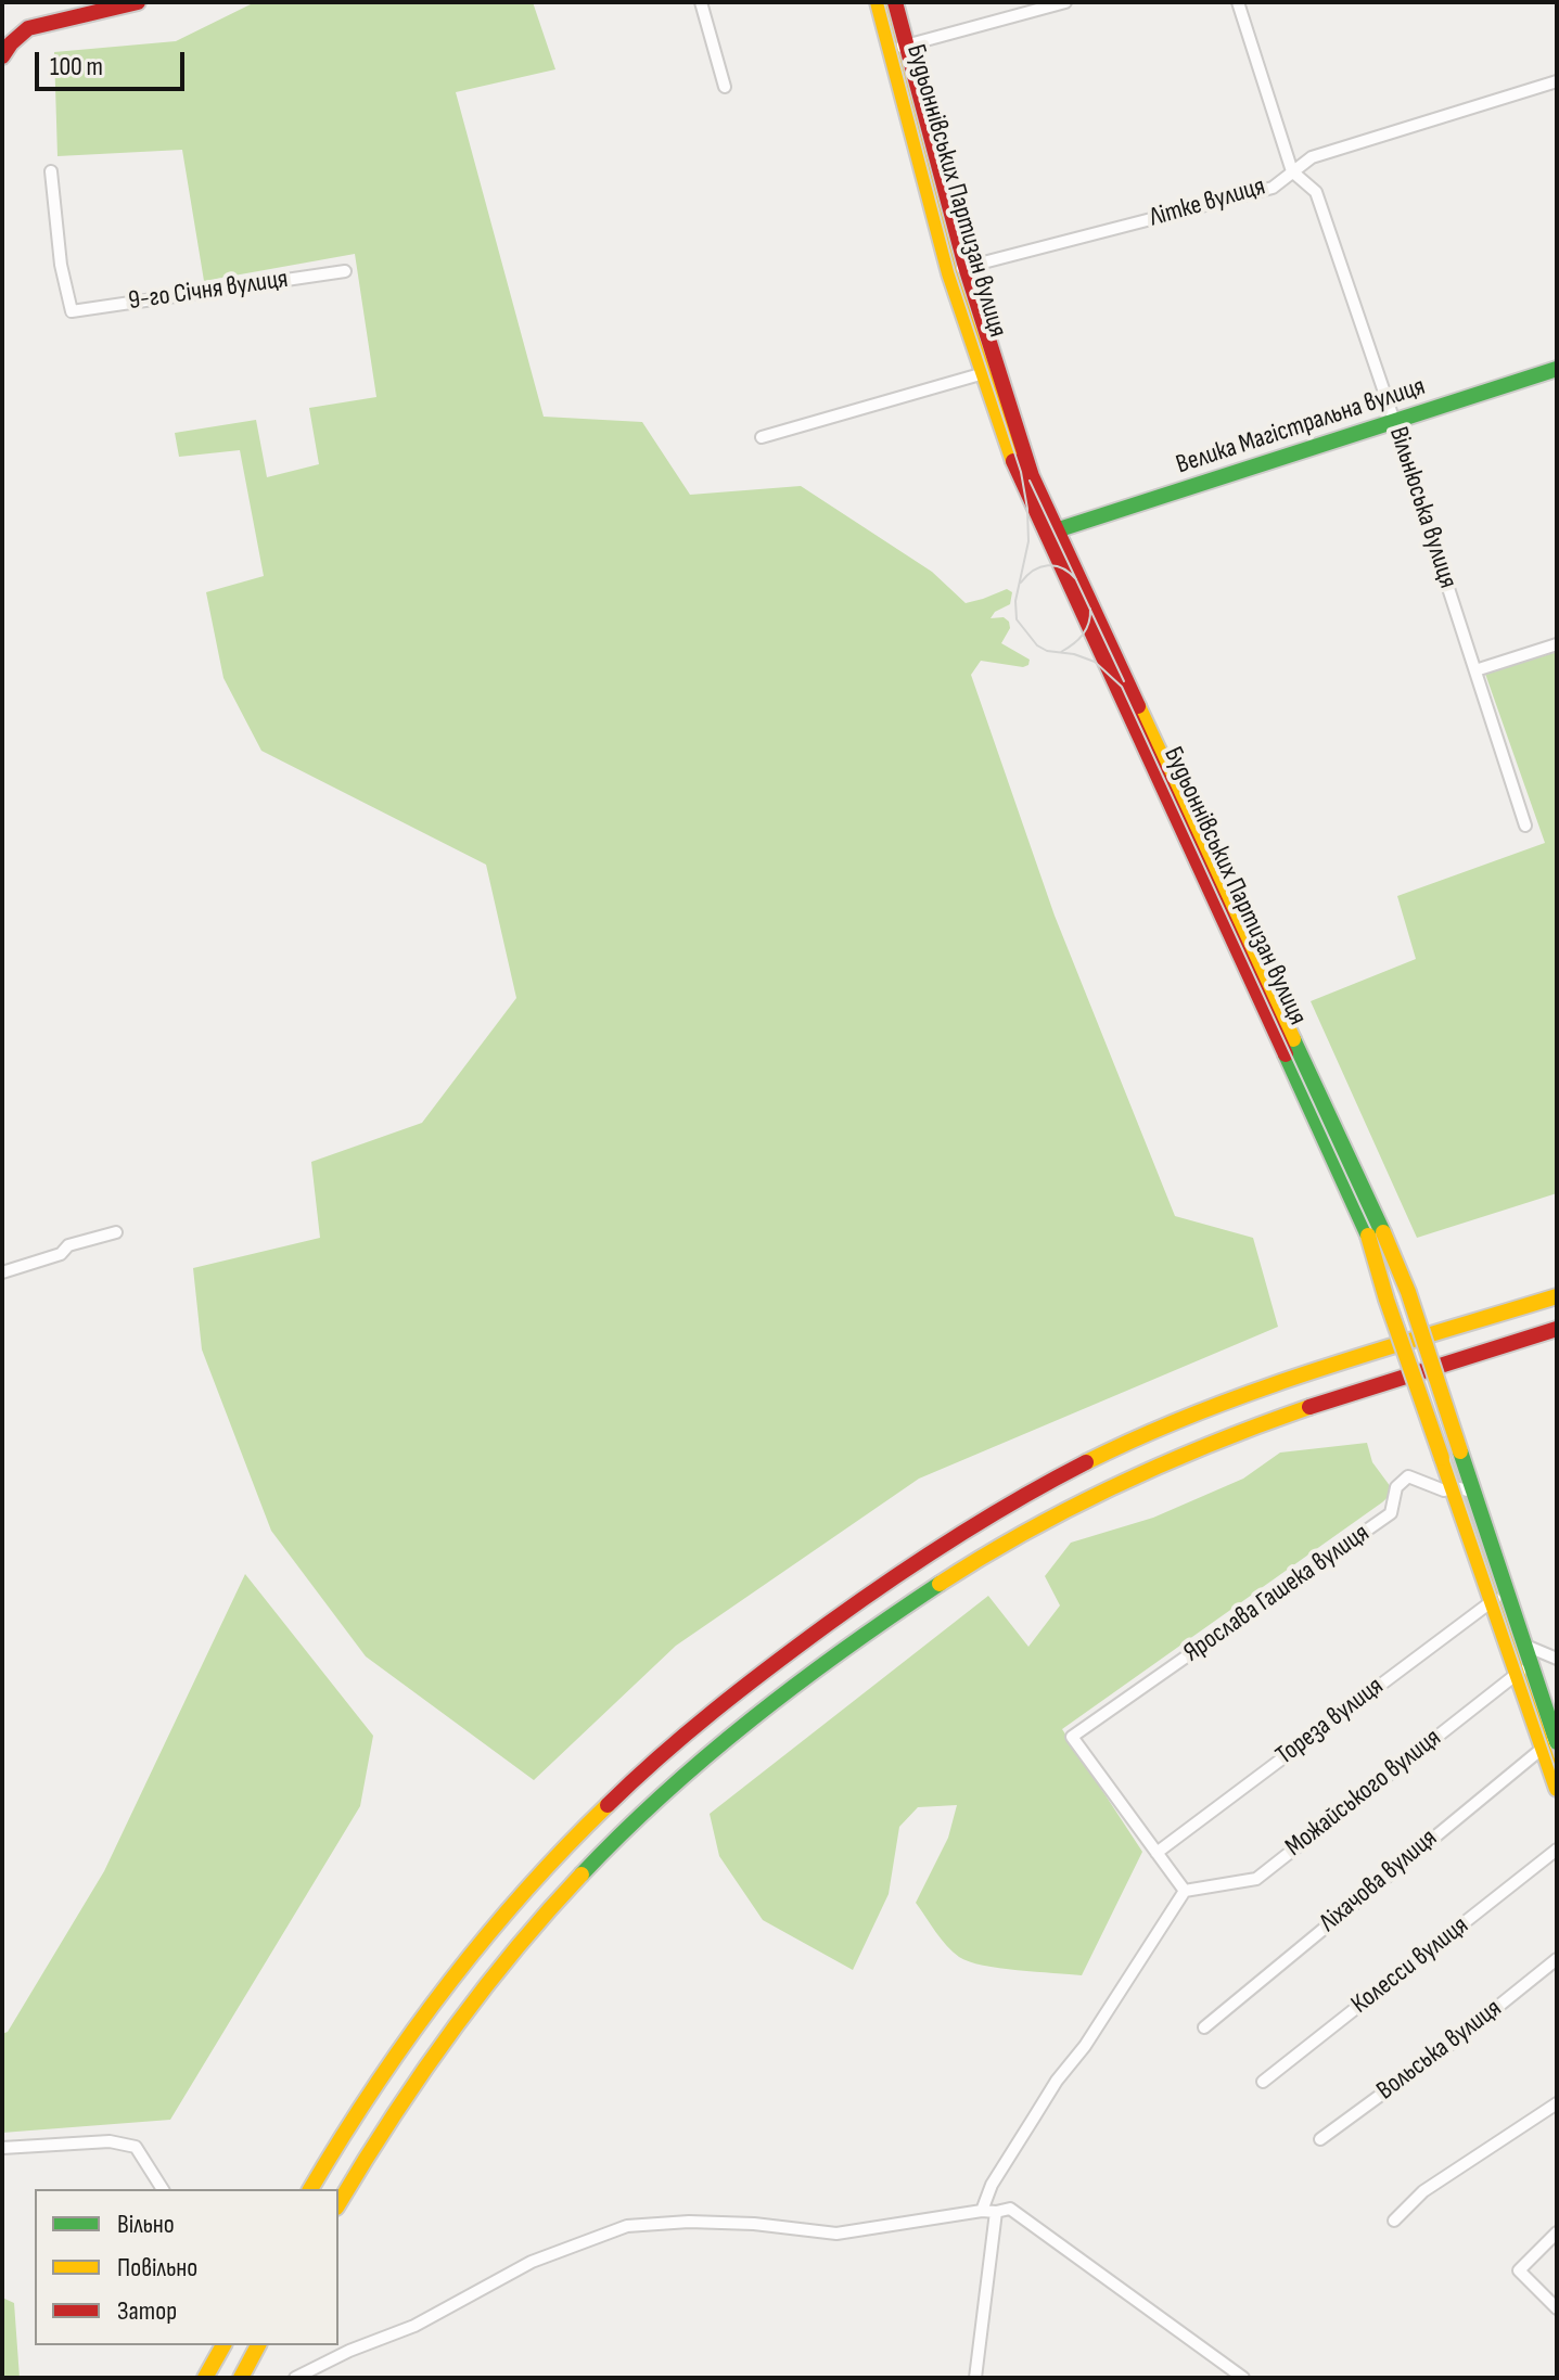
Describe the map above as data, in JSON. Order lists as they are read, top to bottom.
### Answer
{
  "streets": {
    "main road": ["Будьоннівських Партизан вулиця", "Велика Магістральна вулиця"],
    "street": [
      "Літке вулиця",
      "9-го Січня вулиця",
      "Вільнюська вулиця",
      "Ярослава Гашека вулиця",
      "Тореза вулиця",
      "Можайського вулиця",
      "Ліхачова вулиця",
      "Колесси вулиця",
      "Вольська вулиця"
    ]
  },
  "crossings": [
    ["Будьоннівських Партизан вулиця", "Літке вулиця"],
    ["Будьоннівських Партизан вулиця", "Велика Магістральна вулиця"],
    ["Будьоннівських Партизан вулиця", "Ярослава Гашека вулиця"],
    ["Будьоннівських Партизан вулиця", "Тореза вулиця"],
    ["Будьоннівських Партизан вулиця", "Можайського вулиця"],
    ["Будьоннівських Партизан вулиця", "Ліхачова вулиця"],
    ["Літке вулиця", "Вільнюська вулиця"],
    ["Велика Магістральна вулиця", "Вільнюська вулиця"],
    ["Ярослава Гашека вулиця", "Тореза вулиця"]
  ],
  "legend": ["Вільно", "Повільно", "Затор"],
  "scale_bar": "100 m"
}
